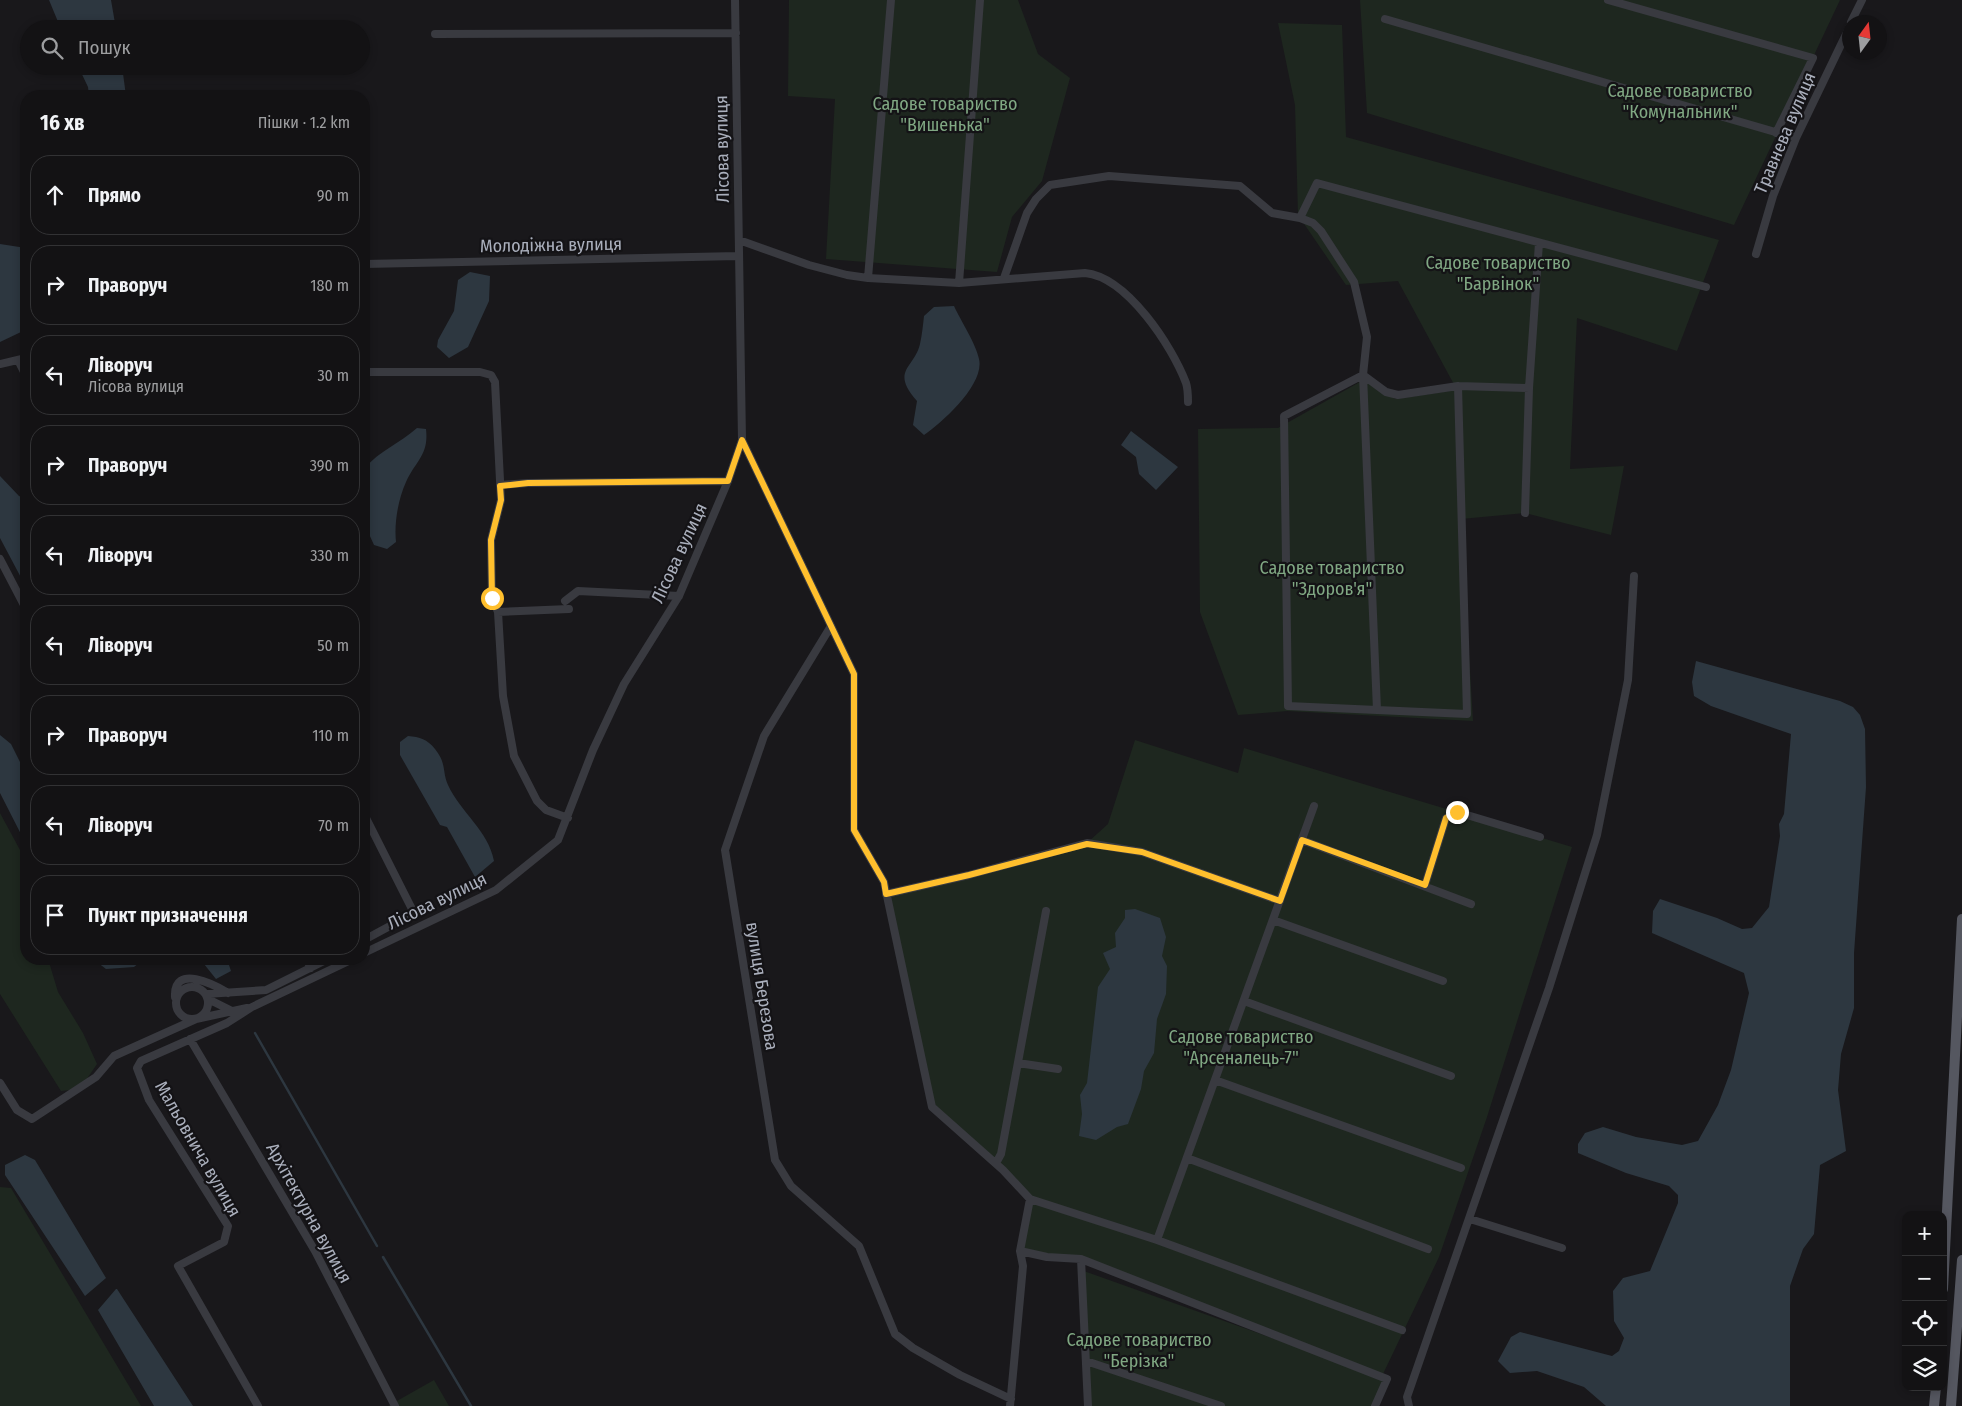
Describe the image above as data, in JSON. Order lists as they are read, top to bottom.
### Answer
{
  "streets": {
    "street": [
      "Травнева вулиця",
      "Лісова вулиця",
      "Молодіжна вулиця",
      "вулиця Березова",
      "Мальовнича вулиця",
      "Архітектурна вулиця"
    ]
  },
  "crossings": [
    ["Лісова вулиця", "Молодіжна вулиця"],
    ["Мальовнича вулиця", "Архітектурна вулиця"]
  ],
  "parks": [
    "Садове товариство \"Комунальник\"",
    "Садове товариство \"Вишенька\"",
    "Садове товариство \"Барвінок\"",
    "Садове товариство \"Здоров'я\"",
    "Садове товариство \"Арсеналець-7\"",
    "Садове товариство \"Берізка\""
  ],
  "north": "top",
  "page": {
    "search": "Пошук",
    "heading": ["16 хв", "Пішки · 1.2 km"],
    "list": [
      ["Прямо", "90 m"],
      ["Праворуч", "180 m"],
      ["Ліворуч", "Лісова вулиця", "30 m"],
      ["Праворуч", "390 m"],
      ["Ліворуч", "330 m"],
      ["Ліворуч", "50 m"],
      ["Праворуч", "110 m"],
      ["Ліворуч", "70 m"],
      "Пункт призначення"
    ],
    "map_buttons": ["+", "−"]
  }
}
